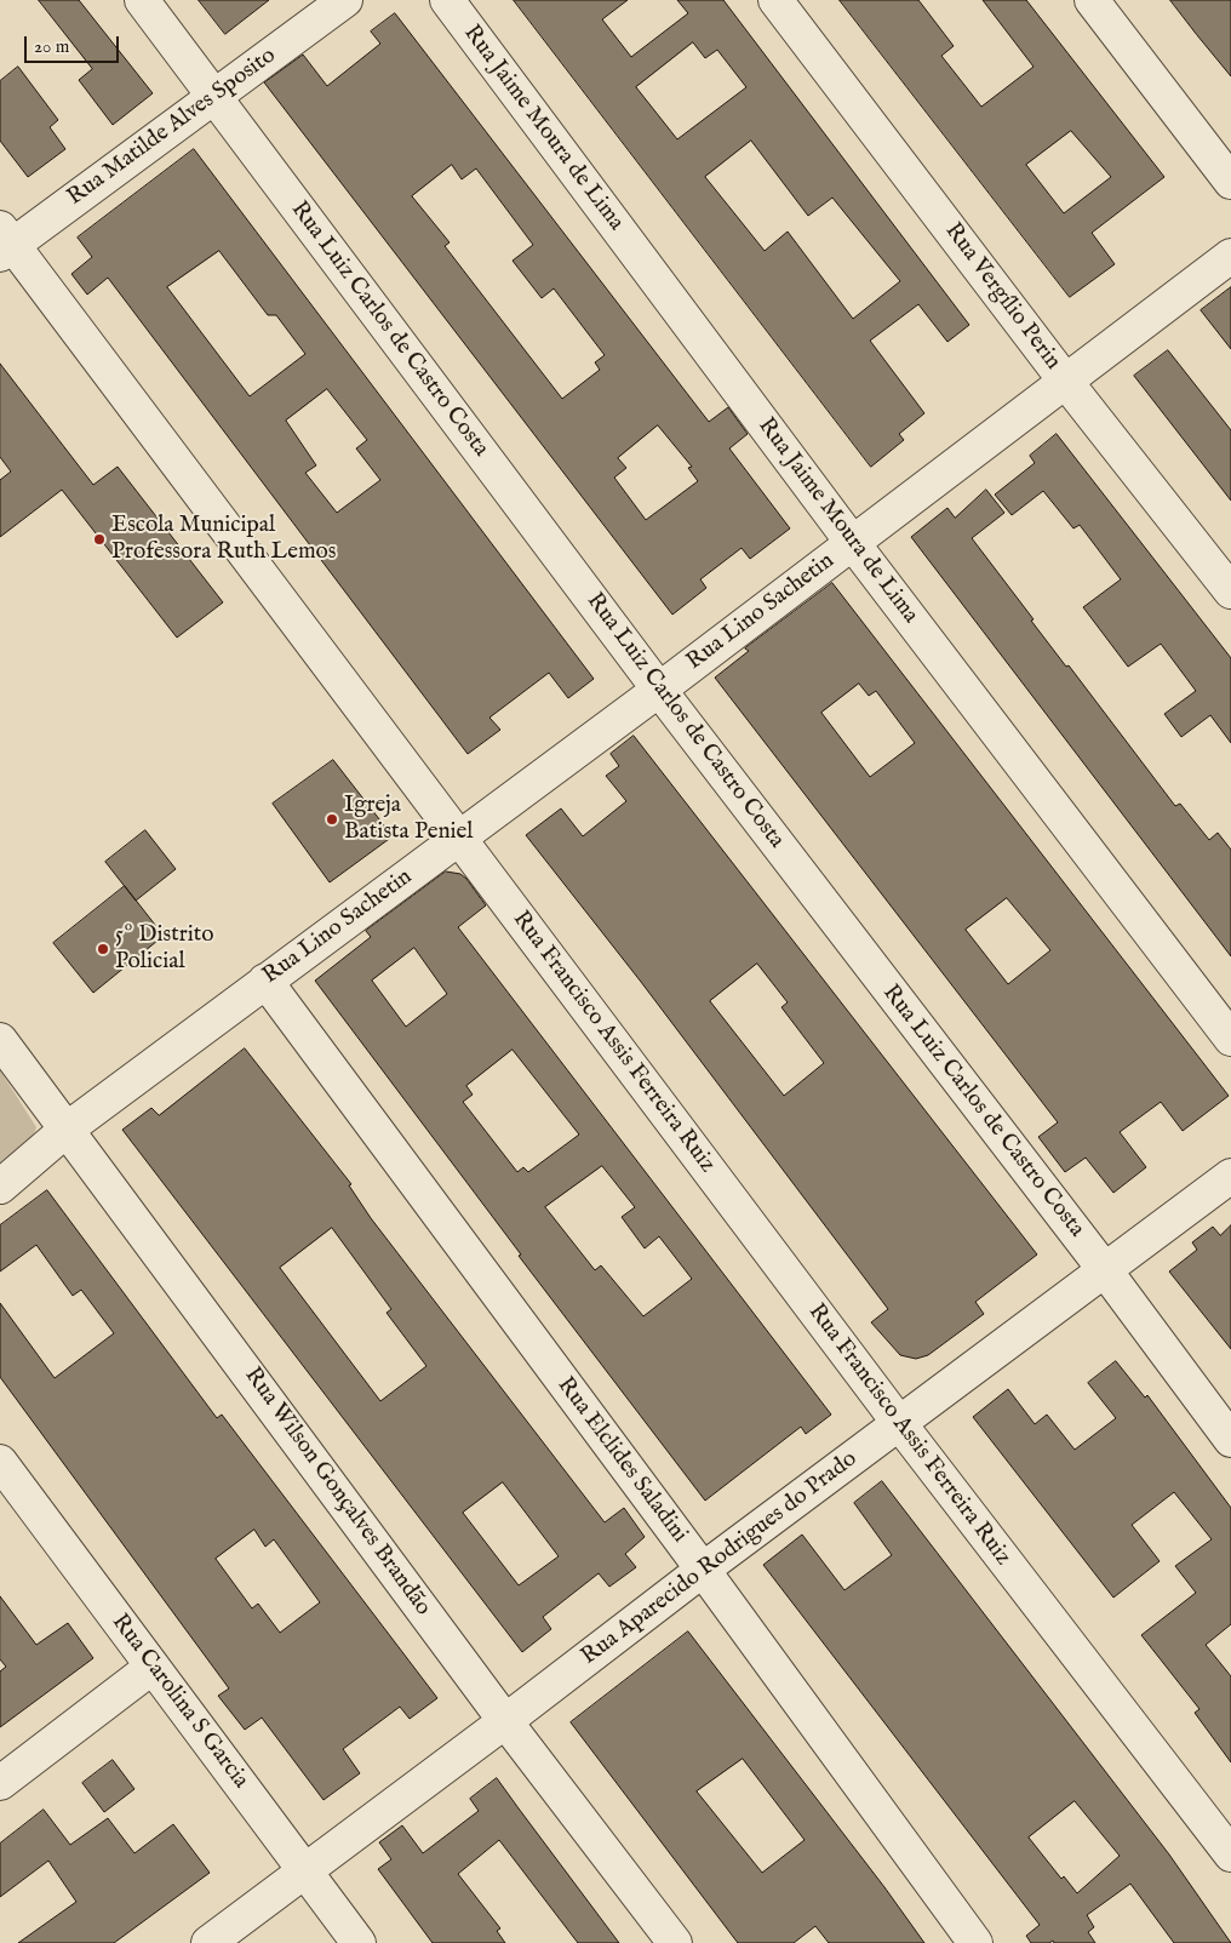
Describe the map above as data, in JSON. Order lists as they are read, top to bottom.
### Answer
{
  "streets": {
    "street": [
      "Rua Matilde Alves Sposito",
      "Rua Jaime Moura de Lima",
      "Rua Vergílio Perin",
      "Rua Luiz Carlos de Castro Costa",
      "Rua Lino Sachetin",
      "Rua Francisco Assis Ferreira Ruiz",
      "Rua Elclides Saladini",
      "Rua Wilson Gonçalves Brandão",
      "Rua Aparecido Rodrigues do Prado",
      "Rua Carolina S Garcia"
    ]
  },
  "crossings": [
    ["Rua Matilde Alves Sposito", "Rua Luiz Carlos de Castro Costa"],
    ["Rua Matilde Alves Sposito", "Rua Francisco Assis Ferreira Ruiz"],
    ["Rua Jaime Moura de Lima", "Rua Lino Sachetin"],
    ["Rua Vergílio Perin", "Rua Lino Sachetin"],
    ["Rua Luiz Carlos de Castro Costa", "Rua Lino Sachetin"],
    ["Rua Luiz Carlos de Castro Costa", "Rua Aparecido Rodrigues do Prado"],
    ["Rua Lino Sachetin", "Rua Francisco Assis Ferreira Ruiz"],
    ["Rua Lino Sachetin", "Rua Elclides Saladini"],
    ["Rua Lino Sachetin", "Rua Wilson Gonçalves Brandão"],
    ["Rua Francisco Assis Ferreira Ruiz", "Rua Aparecido Rodrigues do Prado"],
    ["Rua Elclides Saladini", "Rua Aparecido Rodrigues do Prado"],
    ["Rua Wilson Gonçalves Brandão", "Rua Aparecido Rodrigues do Prado"],
    ["Rua Aparecido Rodrigues do Prado", "Rua Carolina S Garcia"]
  ],
  "places": ["Escola Municipal Professora Ruth Lemos", "Igreja Batista Peniel", "5º Distrito Policial"],
  "scale_bar": "20 m"
}
